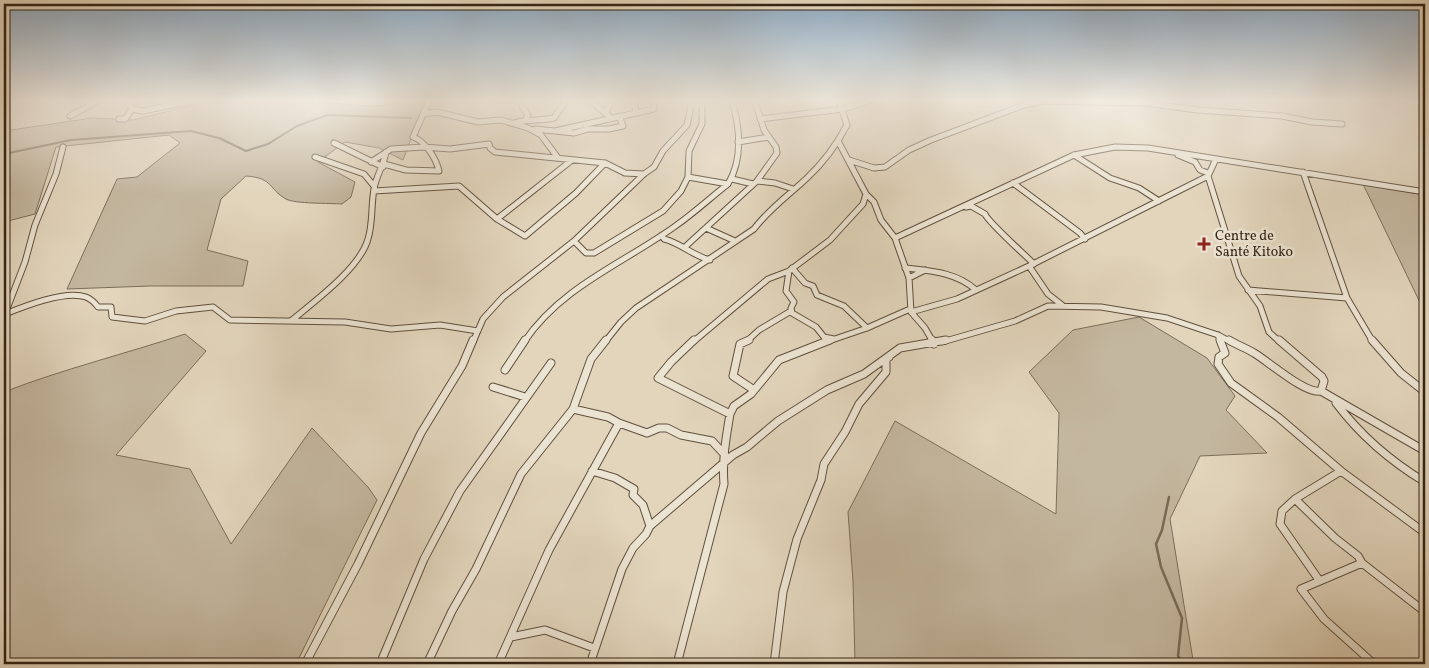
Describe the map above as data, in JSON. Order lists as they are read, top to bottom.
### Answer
{
  "places": {
    "health": ["Centre de Santé Kitoko"]
  }
}
